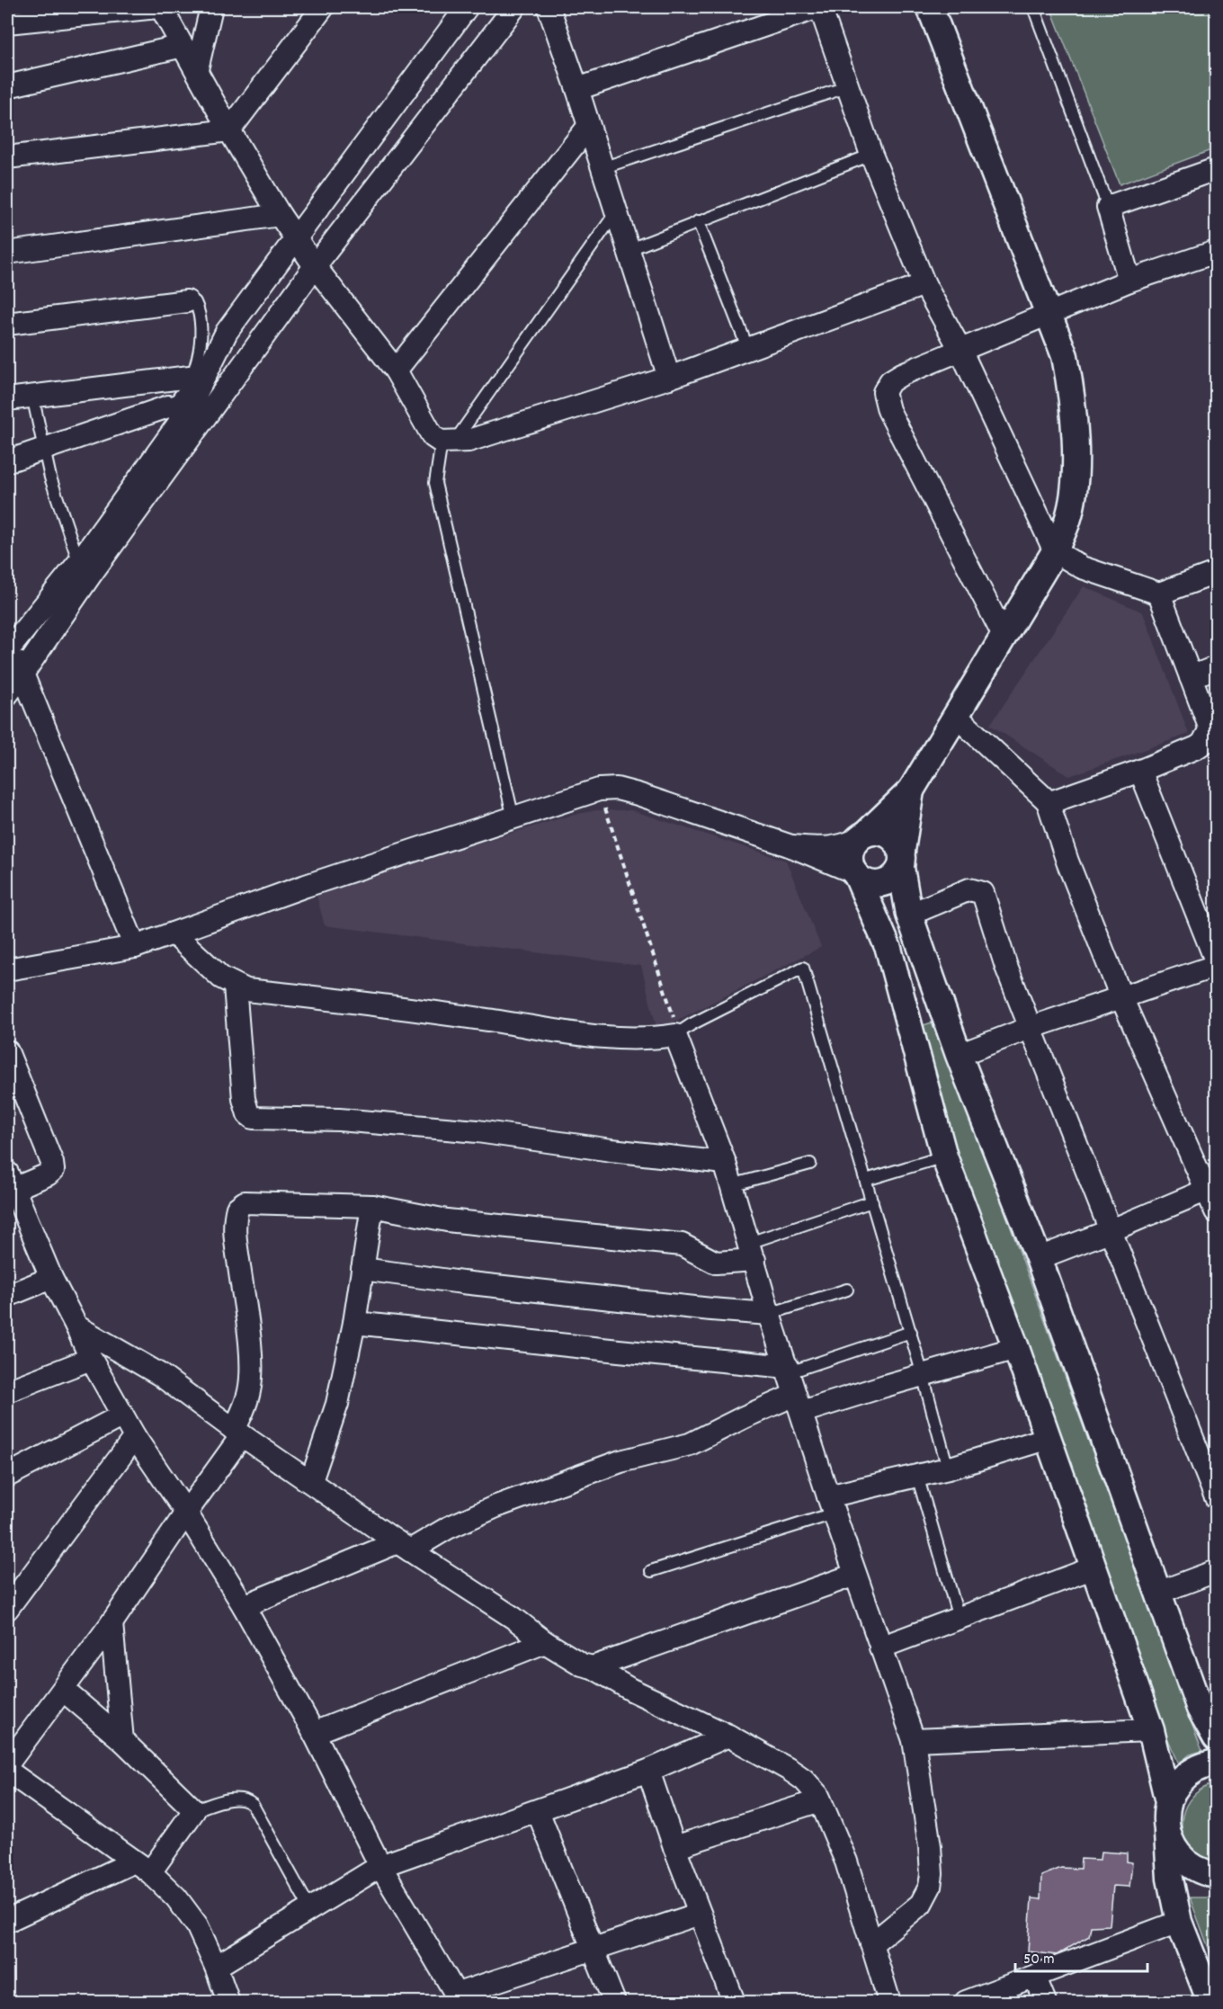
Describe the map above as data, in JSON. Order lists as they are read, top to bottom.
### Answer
{
  "scale_bar": "50 m"
}
